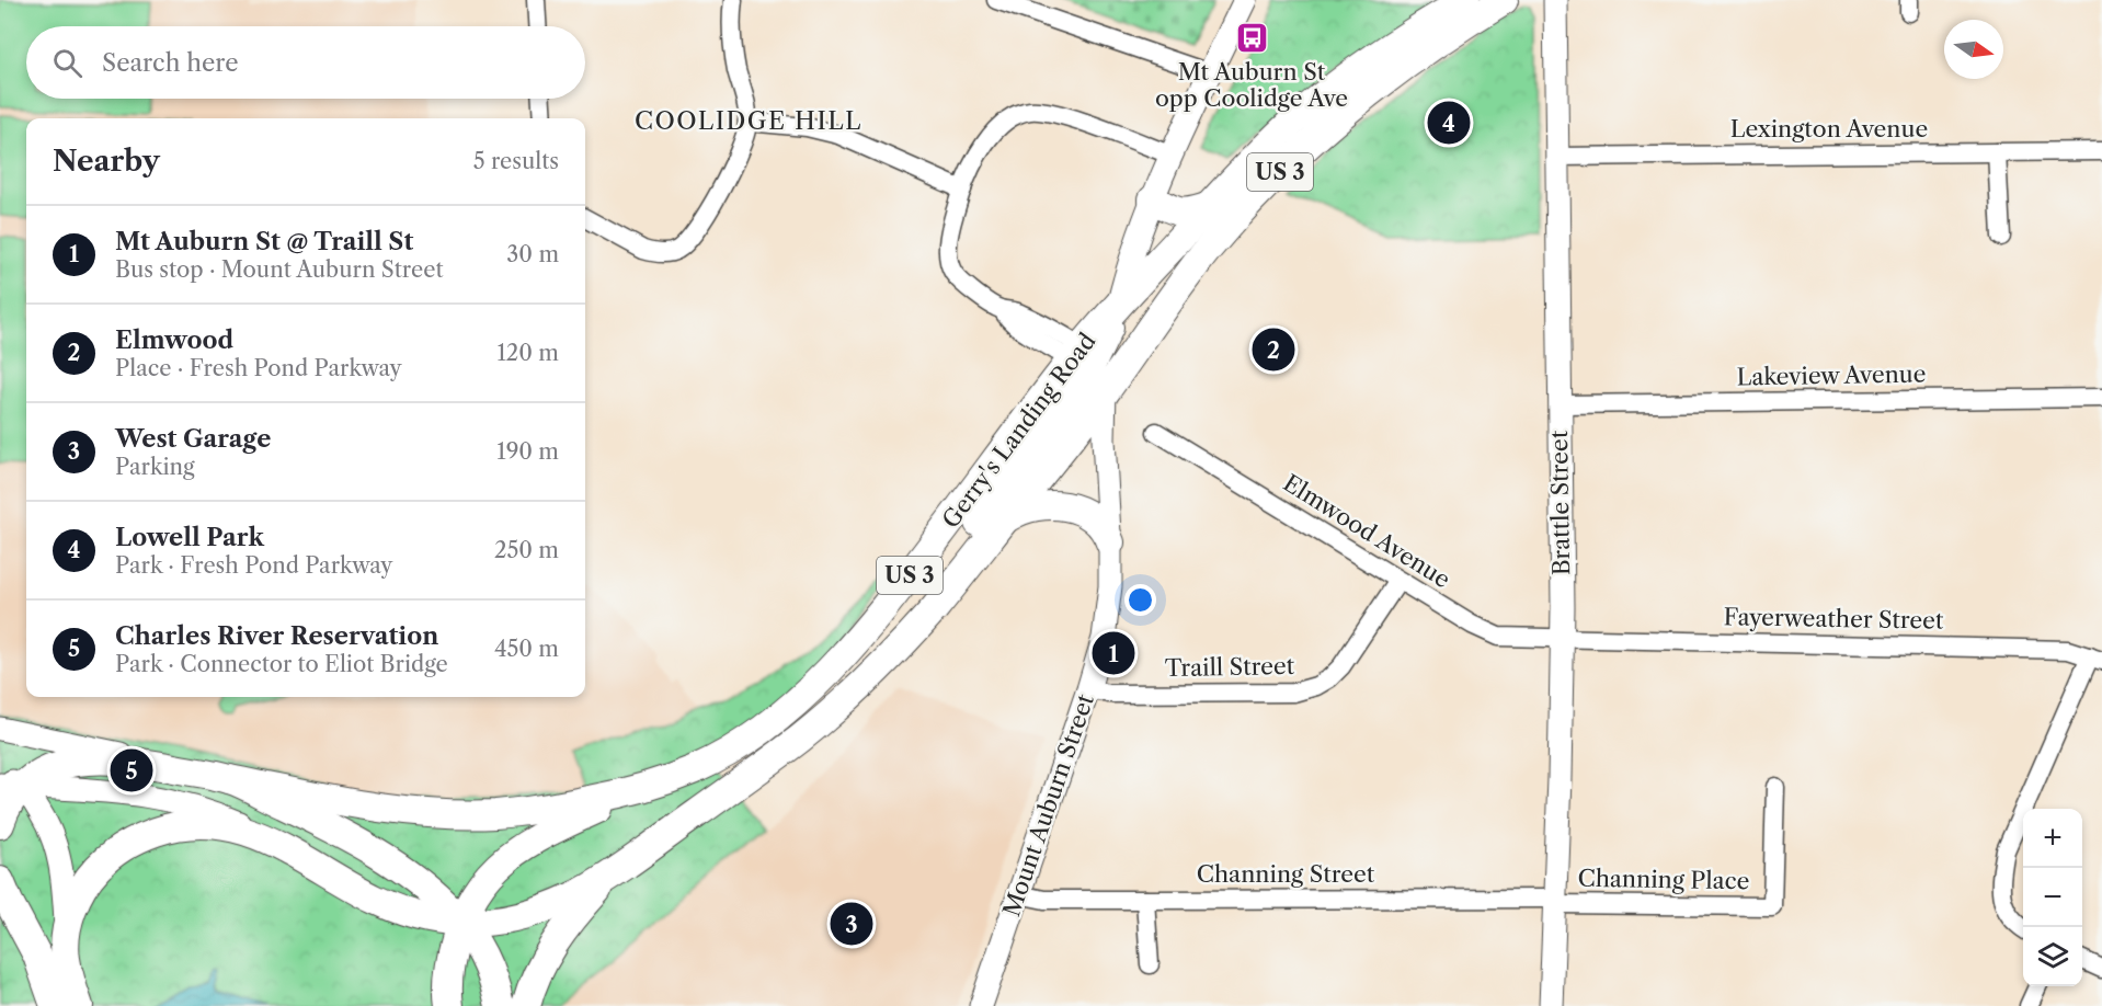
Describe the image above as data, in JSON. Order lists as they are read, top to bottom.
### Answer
{
  "streets": {
    "highway": ["US 3", "Gerry's Landing Road"],
    "main road": ["Brattle Street", "Mount Auburn Street"],
    "street": [
      "Lexington Avenue",
      "Lakeview Avenue",
      "Elmwood Avenue",
      "Fayerweather Street",
      "Traill Street",
      "Channing Street",
      "Channing Place"
    ]
  },
  "crossings": [
    ["Lexington Avenue", "Brattle Street"],
    ["US 3", "Gerry's Landing Road"],
    ["US 3", "Mount Auburn Street"],
    ["Lakeview Avenue", "Brattle Street"],
    ["Gerry's Landing Road", "Mount Auburn Street"],
    ["Brattle Street", "Elmwood Avenue"],
    ["Brattle Street", "Fayerweather Street"],
    ["Brattle Street", "Channing Street"],
    ["Brattle Street", "Channing Place"],
    ["Elmwood Avenue", "Fayerweather Street"],
    ["Elmwood Avenue", "Traill Street"],
    ["Traill Street", "Mount Auburn Street"],
    ["Mount Auburn Street", "Channing Street"],
    ["Channing Street", "Channing Place"]
  ],
  "districts": ["COOLIDGE HILL"],
  "places": {
    "bus stop": ["Mt Auburn St opp Coolidge Ave"]
  },
  "north": "right",
  "page": {
    "search": "Search here",
    "pins": [
      "4",
      "2",
      "1",
      "5",
      "3"
    ],
    "heading": ["Nearby", "5 results"],
    "list": [
      {
        "mark": "1",
        "name": "Mt Auburn St @ Traill St",
        "note": "Bus stop · Mount Auburn Street",
        "value": "30 m"
      },
      {
        "mark": "2",
        "name": "Elmwood",
        "note": "Place · Fresh Pond Parkway",
        "value": "120 m"
      },
      {
        "mark": "3",
        "name": "West Garage",
        "note": "Parking",
        "value": "190 m"
      },
      {
        "mark": "4",
        "name": "Lowell Park",
        "note": "Park · Fresh Pond Parkway",
        "value": "250 m"
      },
      {
        "mark": "5",
        "name": "Charles River Reservation",
        "note": "Park · Connector to Eliot Bridge",
        "value": "450 m"
      }
    ],
    "map_buttons": ["+", "−"]
  }
}
